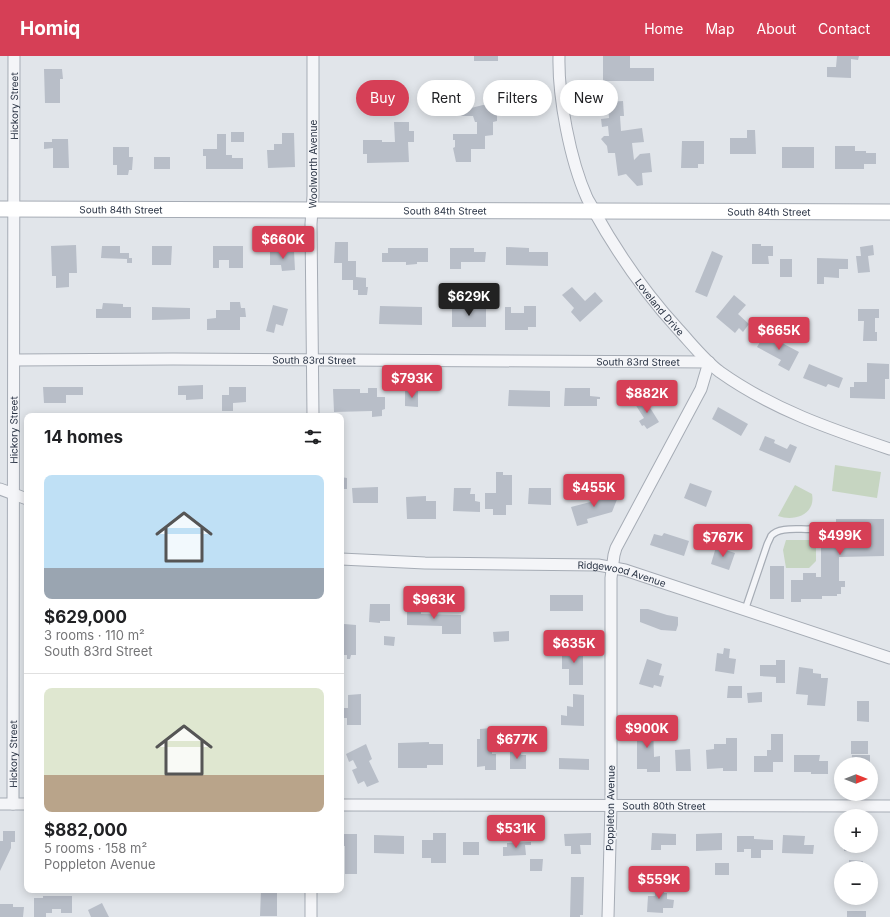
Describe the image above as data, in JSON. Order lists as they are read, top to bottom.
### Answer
{
  "streets": {
    "main road": ["South 84th Street"],
    "street": [
      "Hickory Street",
      "Woolworth Avenue",
      "Loveland Drive",
      "South 83rd Street",
      "Ridgewood Avenue",
      "South 80th Street",
      "Poppleton Avenue"
    ]
  },
  "crossings": [
    ["Hickory Street", "South 84th Street"],
    ["Hickory Street", "South 83rd Street"],
    ["Woolworth Avenue", "South 84th Street"],
    ["Woolworth Avenue", "South 83rd Street"],
    ["South 84th Street", "Loveland Drive"],
    ["Loveland Drive", "South 83rd Street"],
    ["Loveland Drive", "Poppleton Avenue"],
    ["South 83rd Street", "Poppleton Avenue"],
    ["Ridgewood Avenue", "Poppleton Avenue"],
    ["South 80th Street", "Poppleton Avenue"]
  ],
  "north": "right",
  "page": {
    "header": "Homiq",
    "nav": [
      "Home",
      "Map",
      "About",
      "Contact"
    ],
    "chip": [
      "Buy",
      "Rent",
      "Filters",
      "New"
    ],
    "price": [
      "$660K",
      "$629K",
      "$665K",
      "$793K",
      "$882K",
      "$455K",
      "$499K",
      "$767K",
      "$963K",
      "$635K",
      "$900K",
      "$677K",
      "$531K",
      "$559K"
    ],
    "heading": "14 homes",
    "list": [
      {
        "name": "$629,000",
        "note": "3 rooms · 110 m² · South 83rd Street"
      },
      {
        "name": "$882,000",
        "note": "5 rooms · 158 m² · Poppleton Avenue"
      }
    ],
    "map_buttons": ["+", "−"]
  }
}
